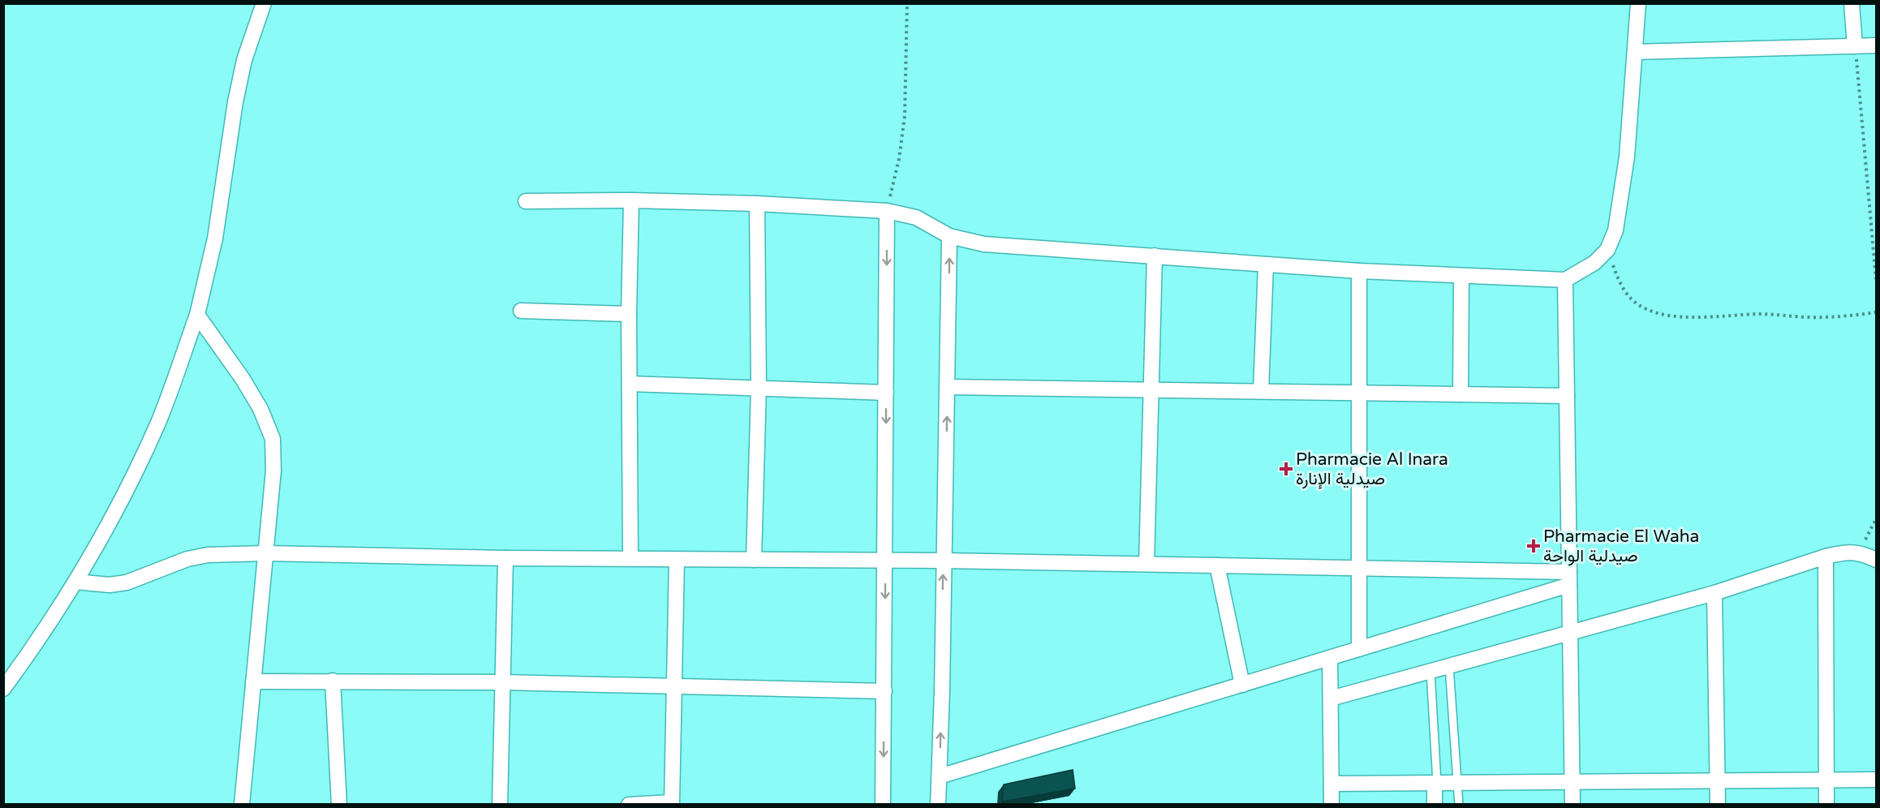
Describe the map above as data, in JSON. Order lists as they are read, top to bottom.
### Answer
{
  "places": {
    "health": ["Pharmacie Al Inara صيدلية الإنارة", "Pharmacie El Waha صيدلية الواحة"]
  }
}
